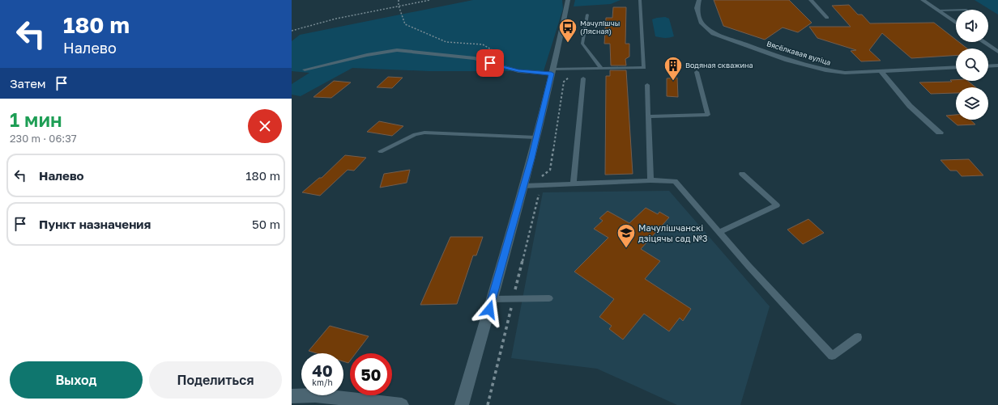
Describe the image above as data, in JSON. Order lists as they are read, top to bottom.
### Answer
{
  "streets": {
    "street": ["Вясёлкавая вуліца"]
  },
  "places": {
    "bus stop": ["Мачулішчы (Лясная)"],
    "building": ["Водяная скважина"],
    "school or university": ["Мачулішчанскі дзіцячы сад №3"]
  },
  "page": {
    "turn": ["180 m", "Налево"],
    "then": "Затем",
    "heading": ["1 мин", "230 m · 06:37"],
    "list": [
      {
        "name": "Налево",
        "value": "180 m"
      },
      {
        "name": "Пункт назначения",
        "value": "50 m"
      }
    ],
    "speed": "40 km/h",
    "limit": "50",
    "buttons": ["Выход", "Поделиться"]
  }
}
